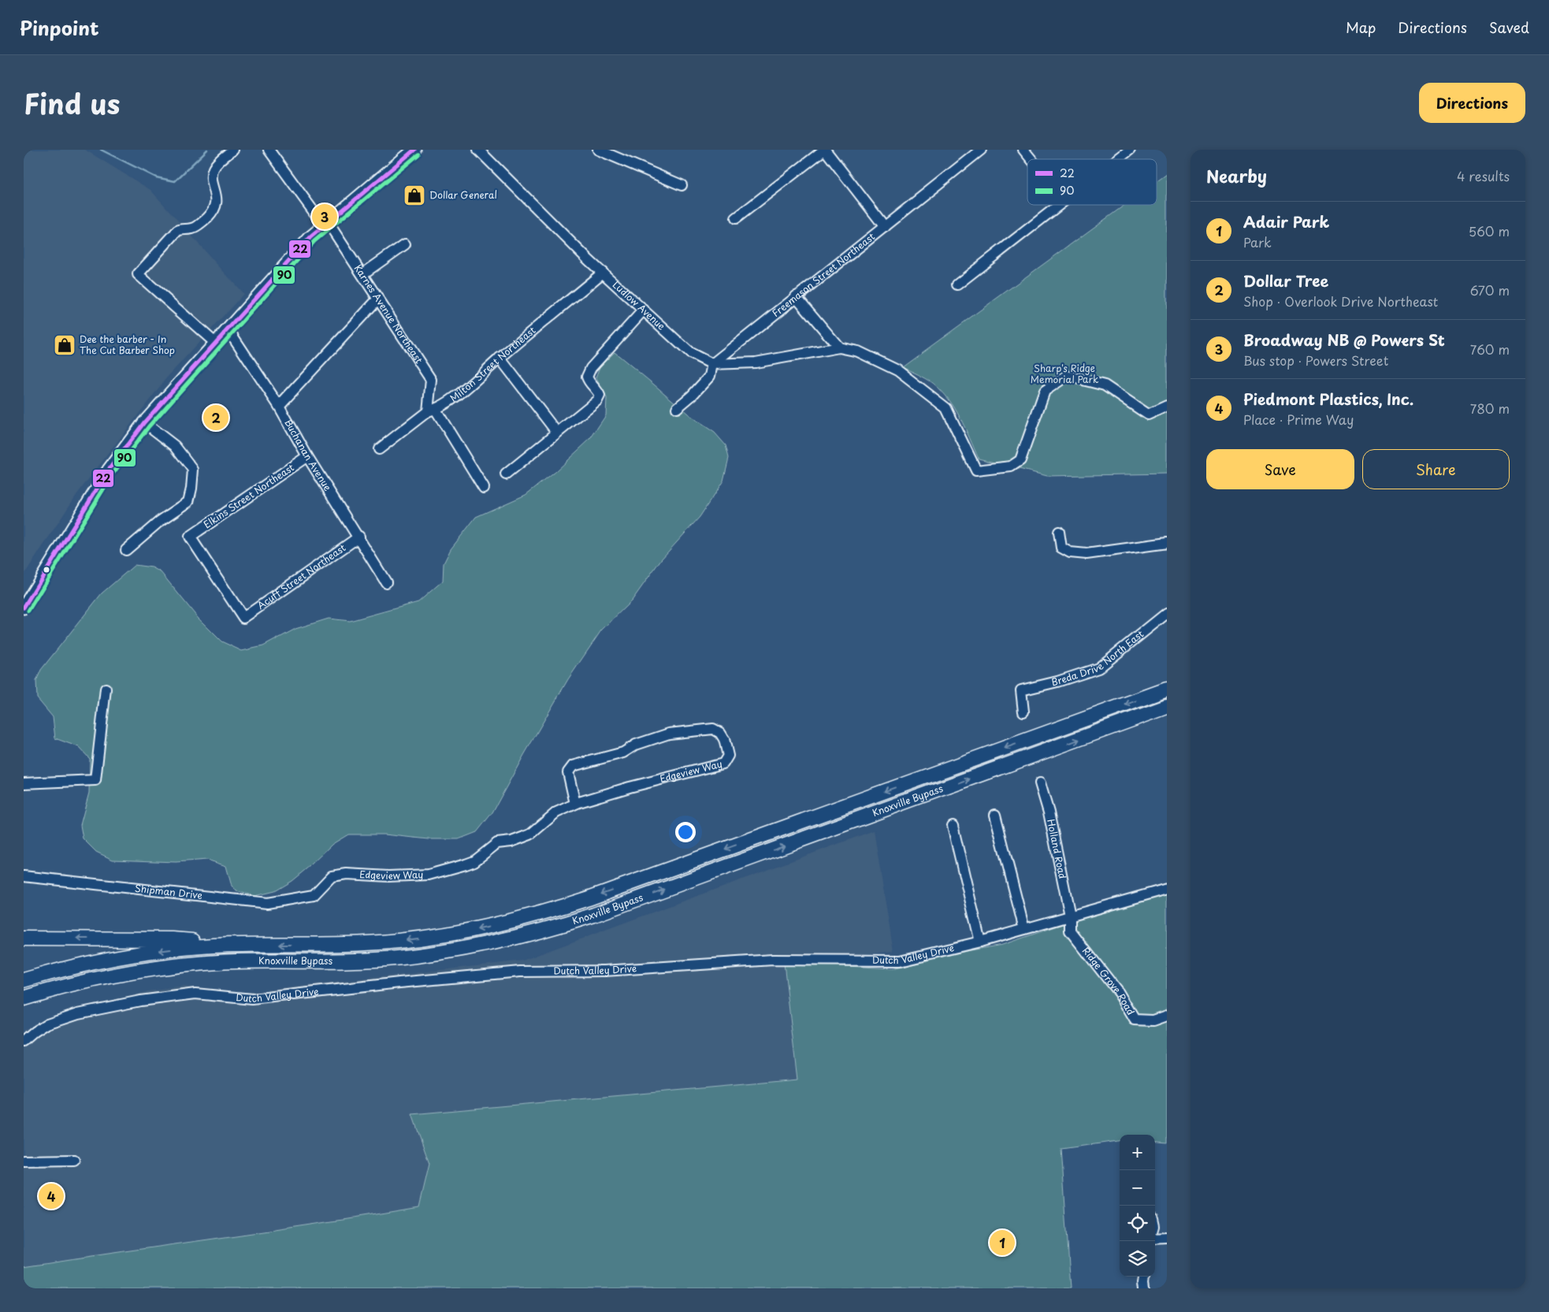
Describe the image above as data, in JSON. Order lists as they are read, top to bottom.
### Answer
{
  "streets": {
    "highway": ["Knoxville Bypass"],
    "street": [
      "Freemason Street Northeast",
      "Ludlow Avenue",
      "Karnes Avenue Northeast",
      "Milton Street Northeast",
      "Buchanan Avenue",
      "Elkins Street Northeast",
      "Acuff Street Northeast",
      "Breda Drive North East",
      "Edgeview Way",
      "Holland Road",
      "Shipman Drive",
      "Dutch Valley Drive",
      "Ridge Grove Road"
    ]
  },
  "crossings": [
    ["Freemason Street Northeast", "Ludlow Avenue"],
    ["Ludlow Avenue", "Milton Street Northeast"],
    ["Karnes Avenue Northeast", "Milton Street Northeast"],
    ["Buchanan Avenue", "Elkins Street Northeast"],
    ["Buchanan Avenue", "Acuff Street Northeast"],
    ["Elkins Street Northeast", "Acuff Street Northeast"],
    ["Edgeview Way", "Shipman Drive"],
    ["Holland Road", "Dutch Valley Drive"],
    ["Holland Road", "Ridge Grove Road"],
    ["Dutch Valley Drive", "Ridge Grove Road"]
  ],
  "parks": ["Sharp's Ridge Memorial Park"],
  "places": {
    "shop": ["Dollar General", "Dee the barber - In The Cut Barber Shop"]
  },
  "lines": ["transit line 22", "transit line 90"],
  "legend": ["22", "90"],
  "page": {
    "header": "Pinpoint",
    "nav": ["Map", "Directions", "Saved"],
    "title": "Find us",
    "buttons": [
      "Directions",
      ["Save", "Share"]
    ],
    "heading": ["Nearby", "4 results"],
    "list": [
      {
        "mark": "1",
        "name": "Adair Park",
        "note": "Park",
        "value": "560 m"
      },
      {
        "mark": "2",
        "name": "Dollar Tree",
        "note": "Shop · Overlook Drive Northeast",
        "value": "670 m"
      },
      {
        "mark": "3",
        "name": "Broadway NB @ Powers St",
        "note": "Bus stop · Powers Street",
        "value": "760 m"
      },
      {
        "mark": "4",
        "name": "Piedmont Plastics, Inc.",
        "note": "Place · Prime Way",
        "value": "780 m"
      }
    ],
    "pins": [
      "3",
      "2",
      "4",
      "1"
    ],
    "map_buttons": ["+", "−"]
  }
}
